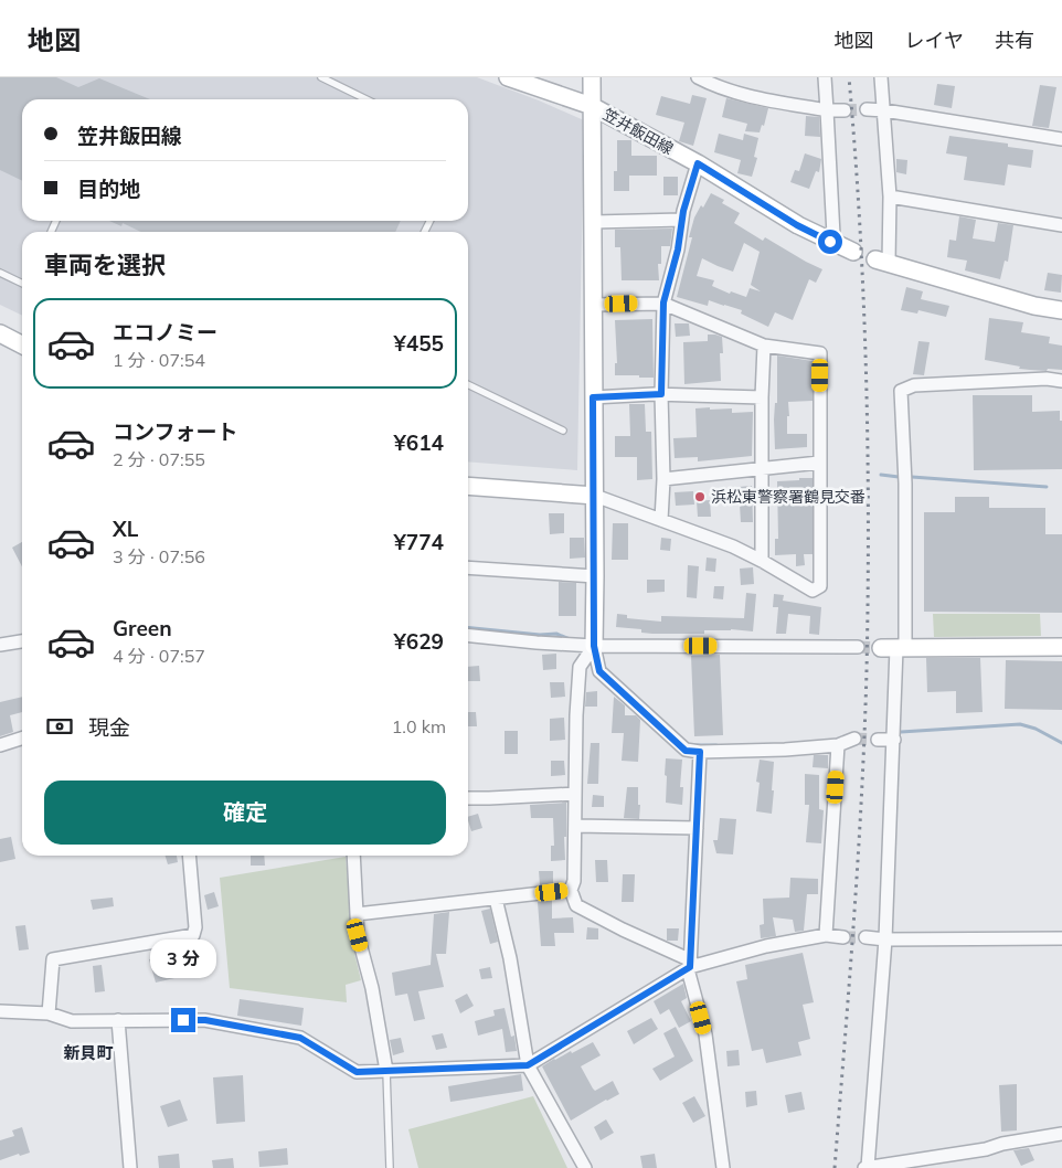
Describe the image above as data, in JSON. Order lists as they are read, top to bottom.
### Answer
{
  "streets": {
    "street": ["笠井飯田線"]
  },
  "districts": ["新貝町"],
  "places": ["浜松東警察署鶴見交番"],
  "page": {
    "header": "地図",
    "nav": ["地図", "レイヤ", "共有"],
    "banner": ["笠井飯田線", "目的地"],
    "heading": "車両を選択",
    "list": [
      {
        "name": "エコノミー",
        "note": "1 分 · 07:54",
        "value": "¥455"
      },
      {
        "name": "コンフォート",
        "note": "2 分 · 07:55",
        "value": "¥614"
      },
      {
        "name": "XL",
        "note": "3 分 · 07:56",
        "value": "¥774"
      },
      {
        "name": "Green",
        "note": "4 分 · 07:57",
        "value": "¥629"
      }
    ],
    "pay": ["現金", "1.0 km"],
    "buttons": "確定",
    "bubble": "3 分"
  }
}
